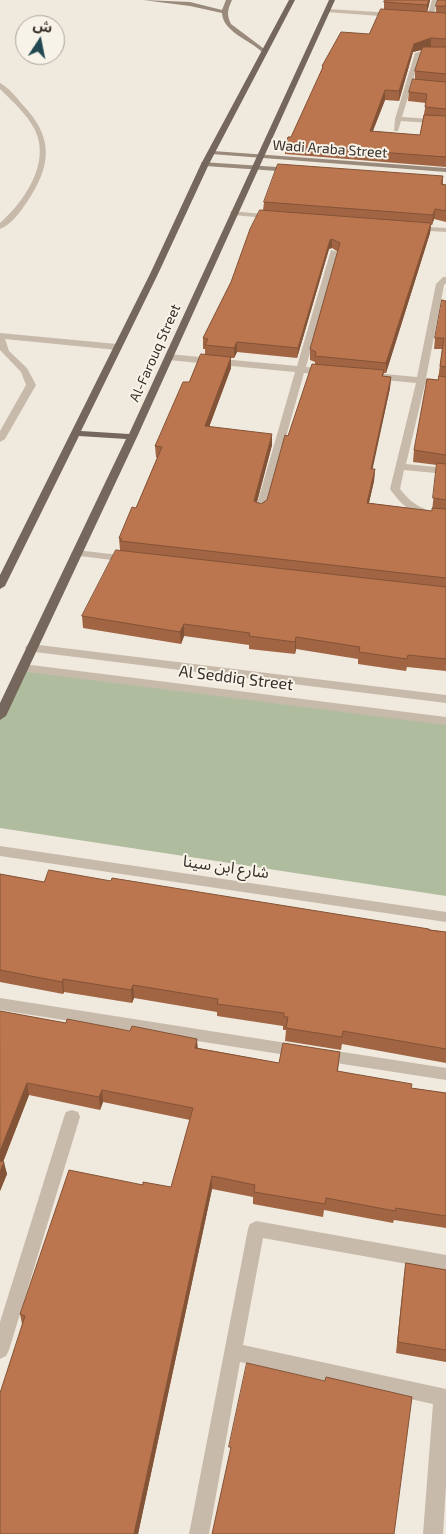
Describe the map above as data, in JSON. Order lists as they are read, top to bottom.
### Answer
{
  "streets": {
    "main road": ["Wadi Araba Street", "Al-Farouq Street"],
    "street": ["Al Seddiq Street", "شارع ابن سينا"]
  },
  "crossings": [
    ["Wadi Araba Street", "Al-Farouq Street"],
    ["Al-Farouq Street", "Al Seddiq Street"]
  ],
  "north": "top"
}
